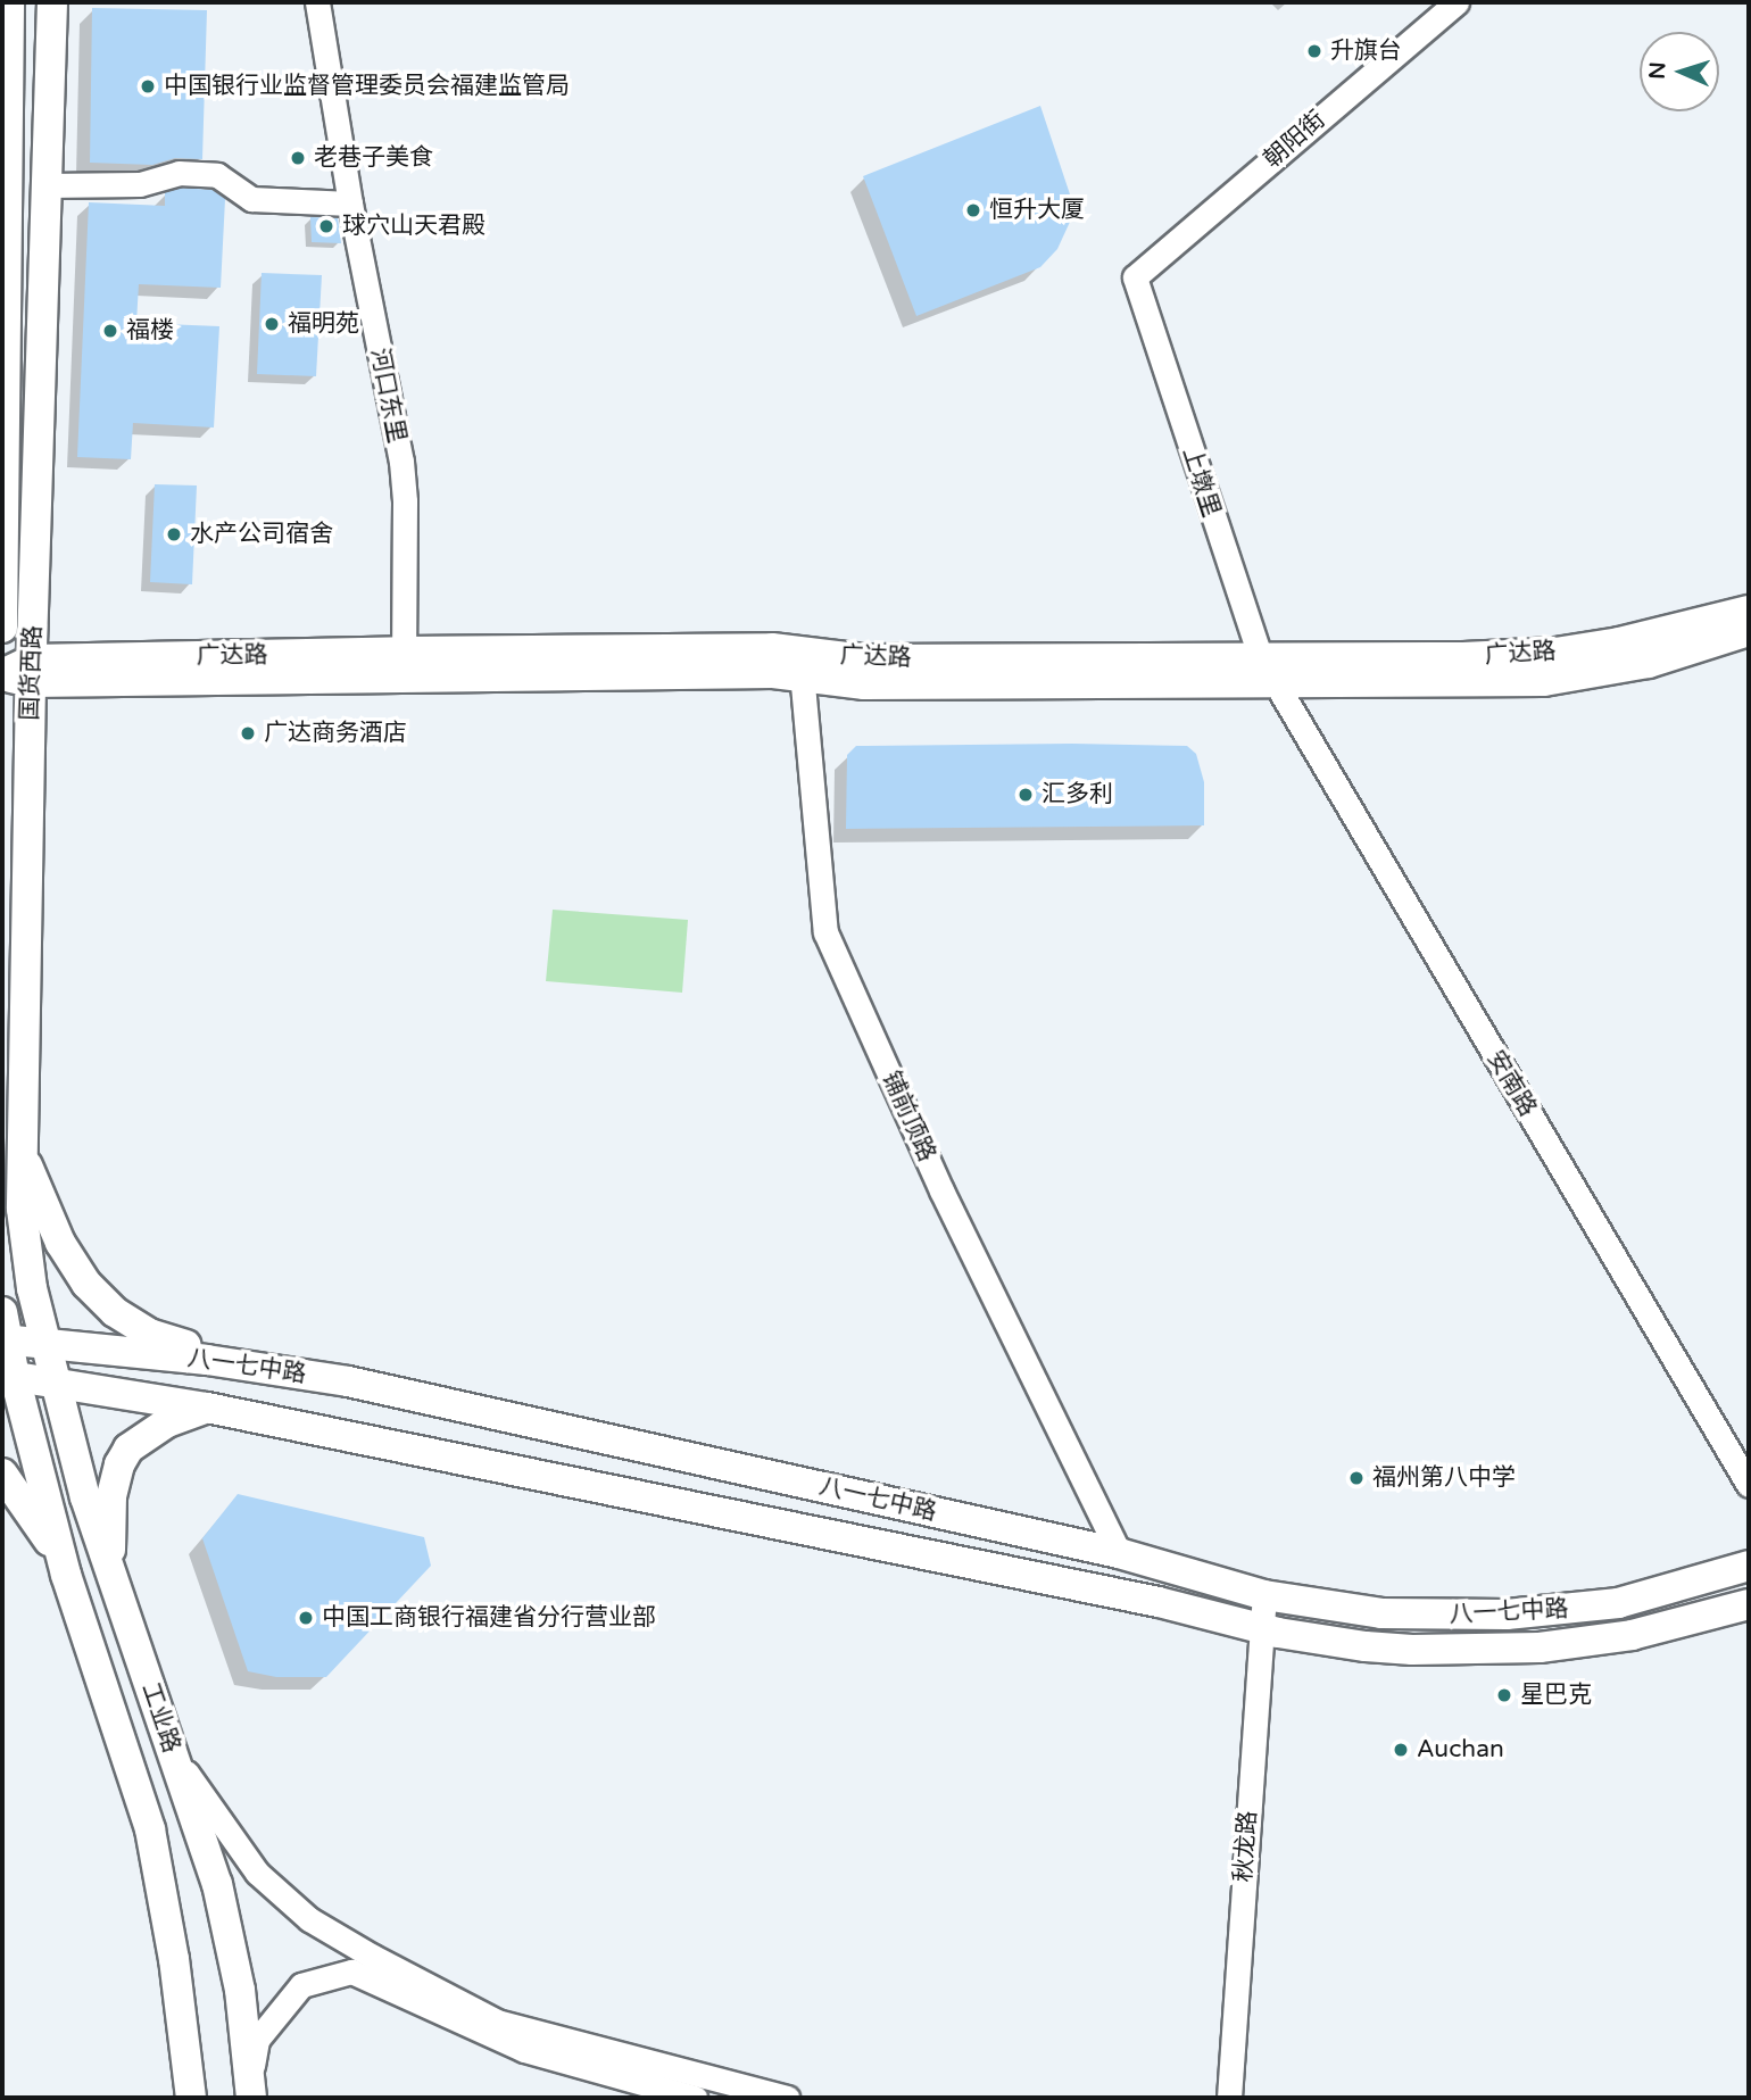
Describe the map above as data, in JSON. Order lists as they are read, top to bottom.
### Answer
{
  "streets": {
    "main road": [
      "广达路",
      "国货西路",
      "八一七中路",
      "工业路"
    ],
    "street": [
      "朝阳街",
      "河口东里",
      "上墩里",
      "安南路",
      "铺前顶路",
      "秋龙路"
    ]
  },
  "crossings": [
    ["朝阳街", "上墩里"],
    ["河口东里", "广达路"],
    ["上墩里", "广达路"],
    ["上墩里", "安南路"],
    ["广达路", "国货西路"],
    ["广达路", "安南路"],
    ["广达路", "铺前顶路"],
    ["国货西路", "八一七中路"],
    ["国货西路", "工业路"],
    ["铺前顶路", "八一七中路"],
    ["八一七中路", "工业路"],
    ["八一七中路", "秋龙路"]
  ],
  "places": [
    "升旗台",
    "中国银行业监督管理委员会福建监管局",
    "老巷子美食",
    "恒升大厦",
    "球穴山天君殿",
    "福明苑",
    "福楼",
    "水产公司宿舍",
    "广达商务酒店",
    "汇多利",
    "福州第八中学",
    "中国工商银行福建省分行营业部",
    "星巴克",
    "Auchan"
  ],
  "north": "left"
}
